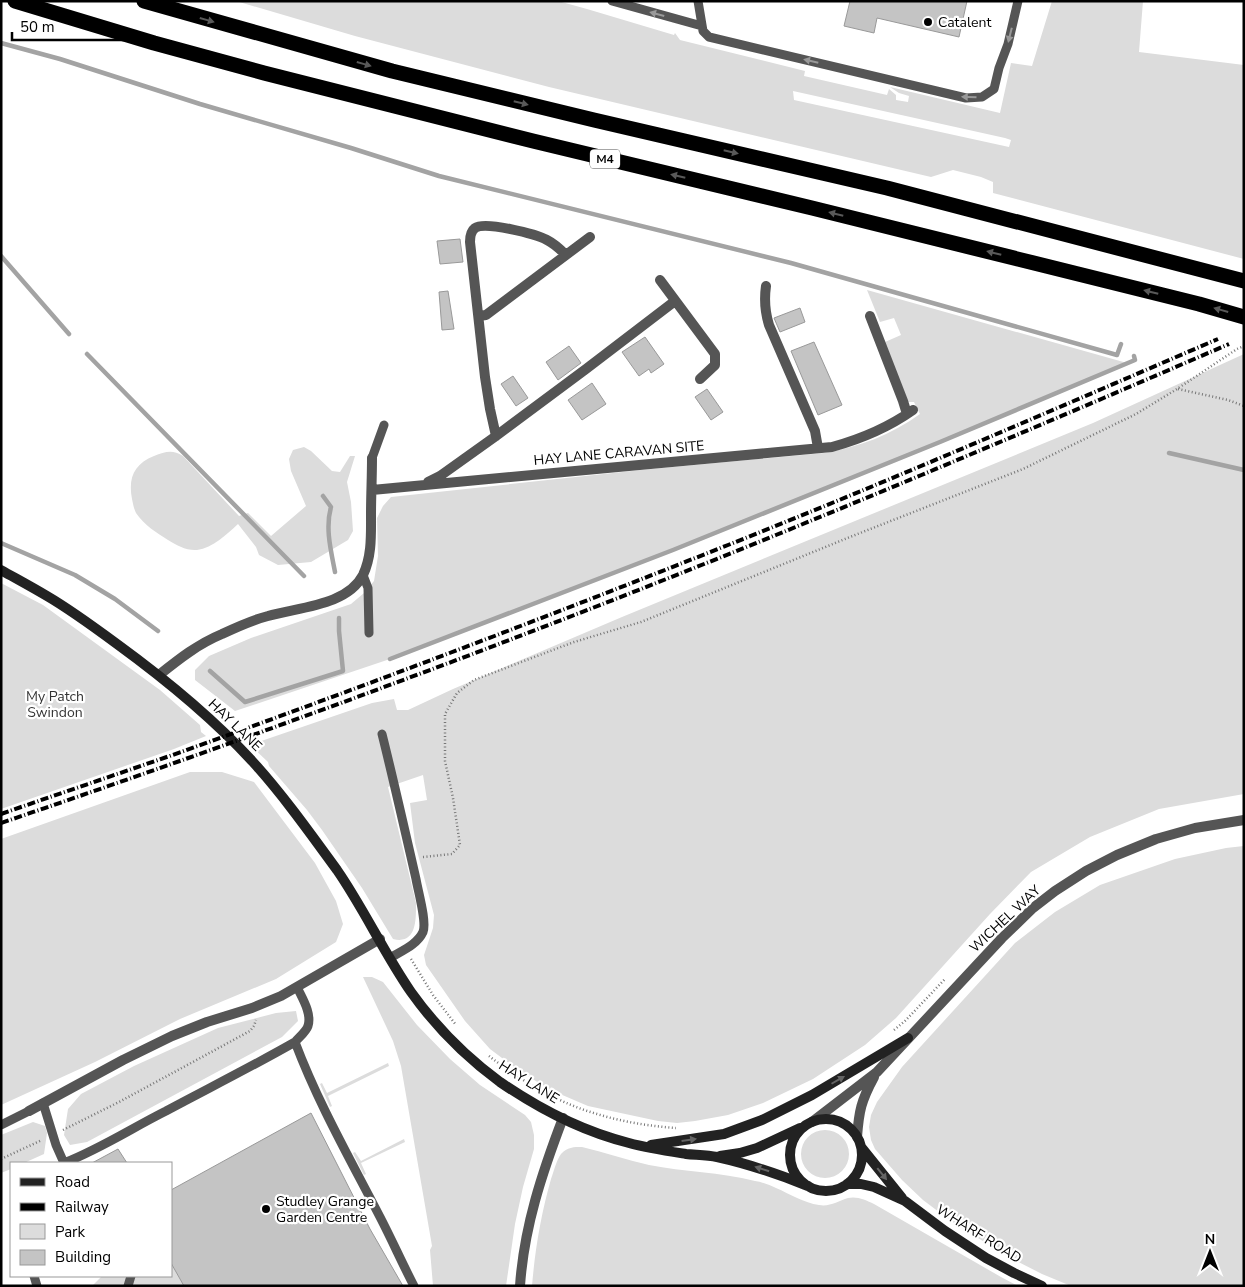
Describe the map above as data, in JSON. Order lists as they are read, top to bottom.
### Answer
{
  "streets": {
    "highway": ["M4"],
    "main road": ["HAY LANE", "WHARF ROAD"],
    "street": ["HAY LANE CARAVAN SITE", "WICHEL WAY"]
  },
  "crossings": [
    ["HAY LANE", "WHARF ROAD"],
    ["WICHEL WAY", "WHARF ROAD"]
  ],
  "parks": ["My Patch Swindon"],
  "places": ["Catalent", "Studley Grange Garden Centre"],
  "legend": [
    "Road",
    "Railway",
    "Park",
    "Building"
  ],
  "scale_bar": "50 m",
  "north": "top"
}
